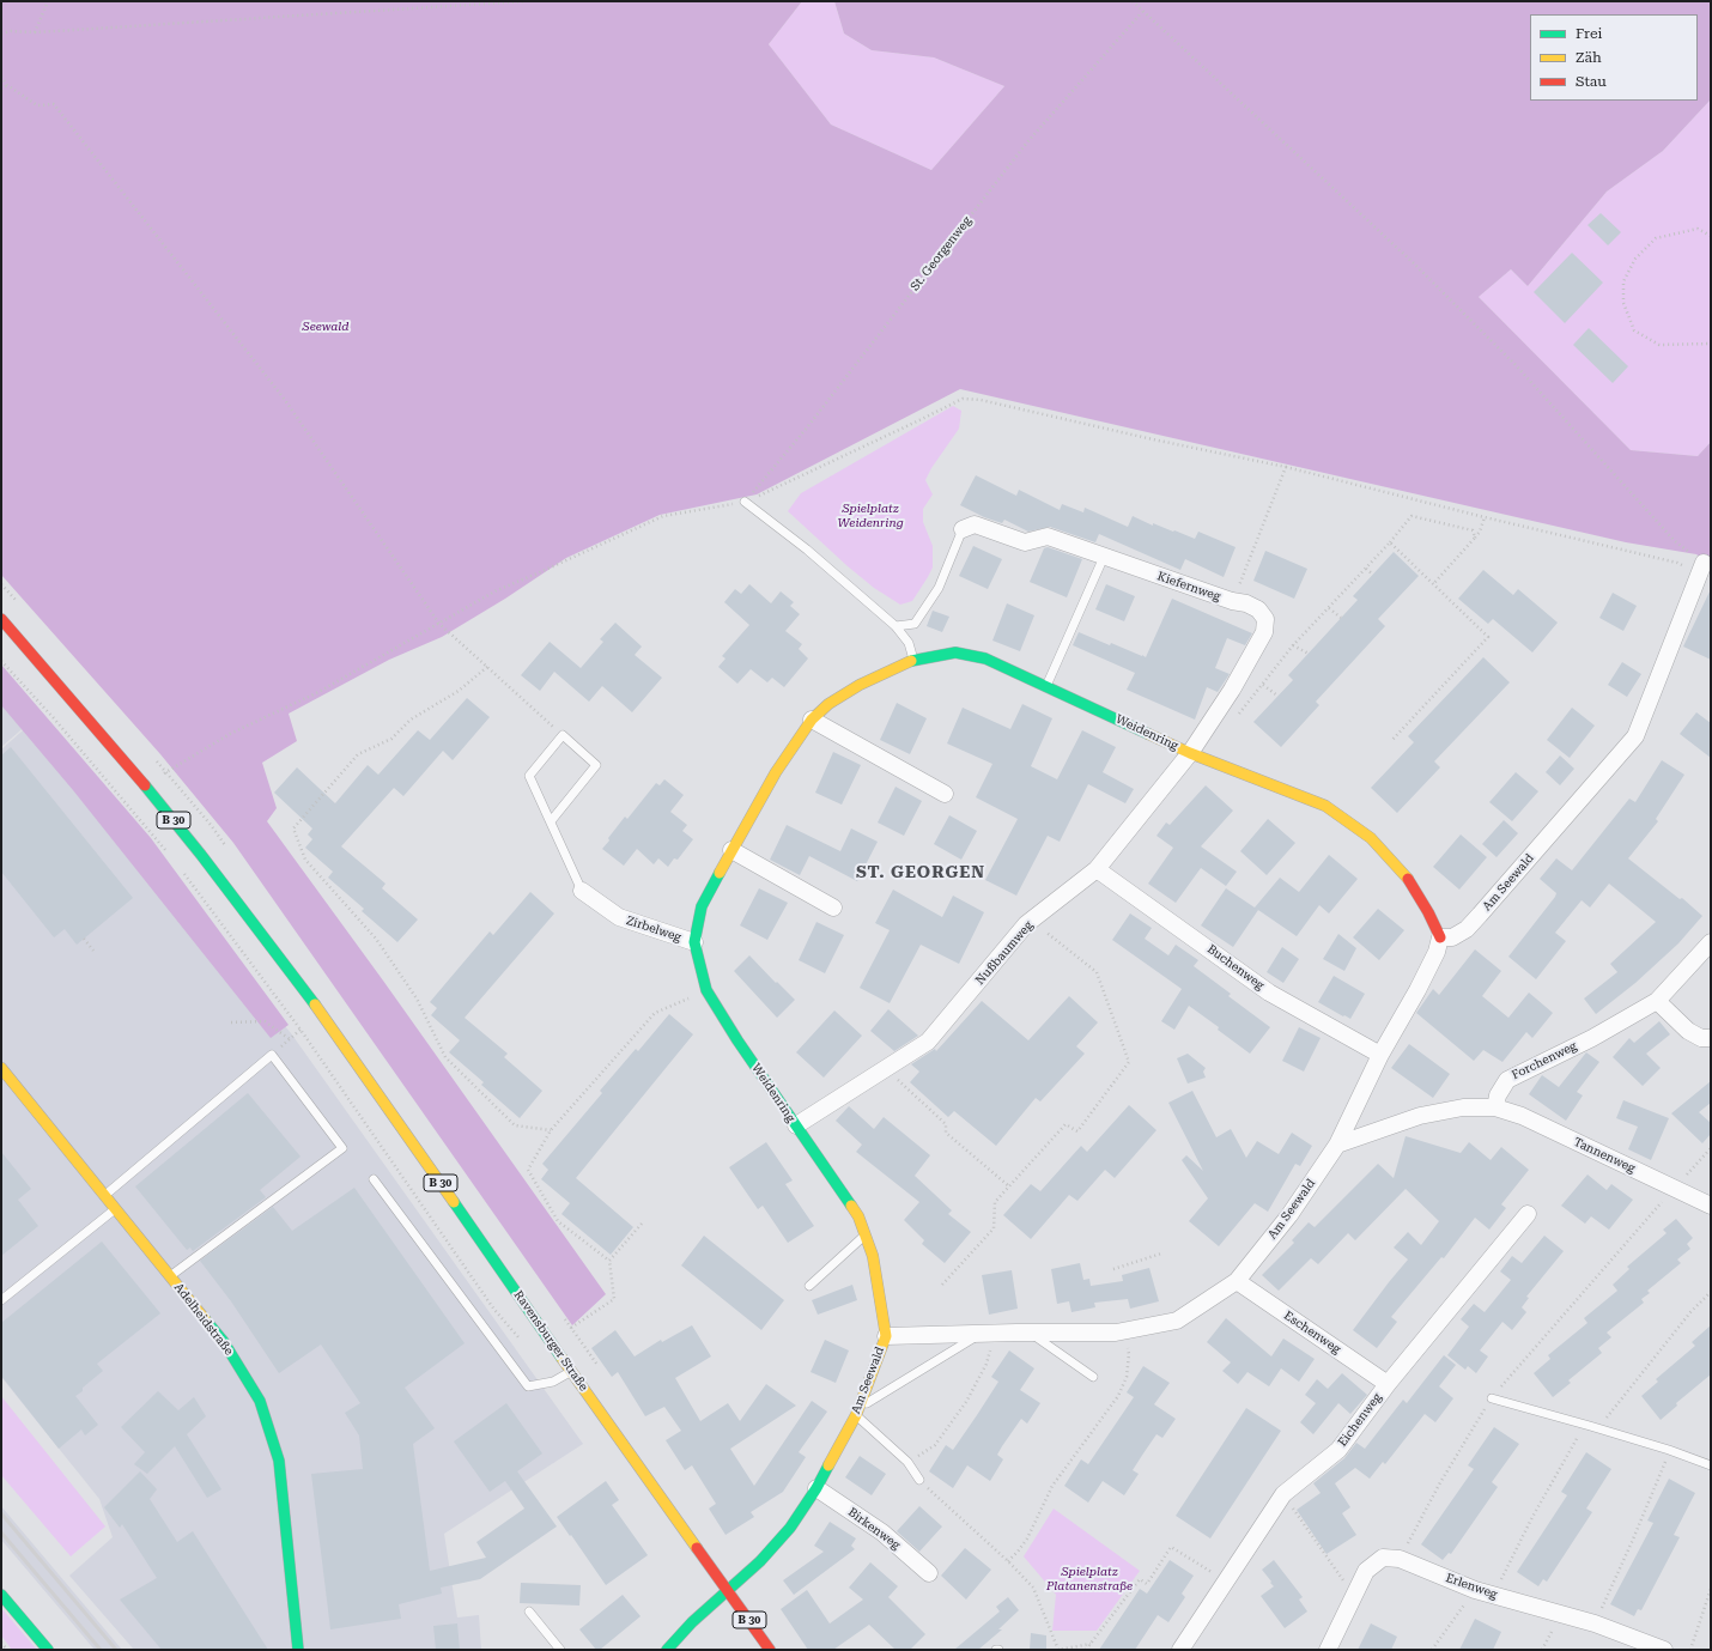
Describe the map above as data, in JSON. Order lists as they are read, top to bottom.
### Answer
{
  "streets": {
    "street": [
      "Kiefernweg",
      "Weidenring",
      "B 30",
      "Am Seewald",
      "Zirbelweg",
      "Nußbaumweg",
      "Buchenweg",
      "Forchenweg",
      "Tannenweg",
      "Adelheidstraße",
      "Eschenweg",
      "Ravensburger Straße",
      "Eichenweg",
      "Birkenweg",
      "Erlenweg"
    ],
    "path": ["St. Georgenweg"]
  },
  "crossings": [
    ["Kiefernweg", "Weidenring"],
    ["Kiefernweg", "Nußbaumweg"],
    ["Weidenring", "Am Seewald"],
    ["Weidenring", "Zirbelweg"],
    ["Weidenring", "Nußbaumweg"],
    ["Am Seewald", "Buchenweg"],
    ["Am Seewald", "Eschenweg"],
    ["Am Seewald", "Ravensburger Straße"],
    ["Am Seewald", "Birkenweg"],
    ["Nußbaumweg", "Buchenweg"],
    ["Forchenweg", "Tannenweg"],
    ["Eschenweg", "Eichenweg"]
  ],
  "districts": ["ST. GEORGEN"],
  "parks": ["Seewald", "Spielplatz Weidenring", "Spielplatz Platanenstraße"],
  "legend": ["Frei", "Zäh", "Stau"]
}
